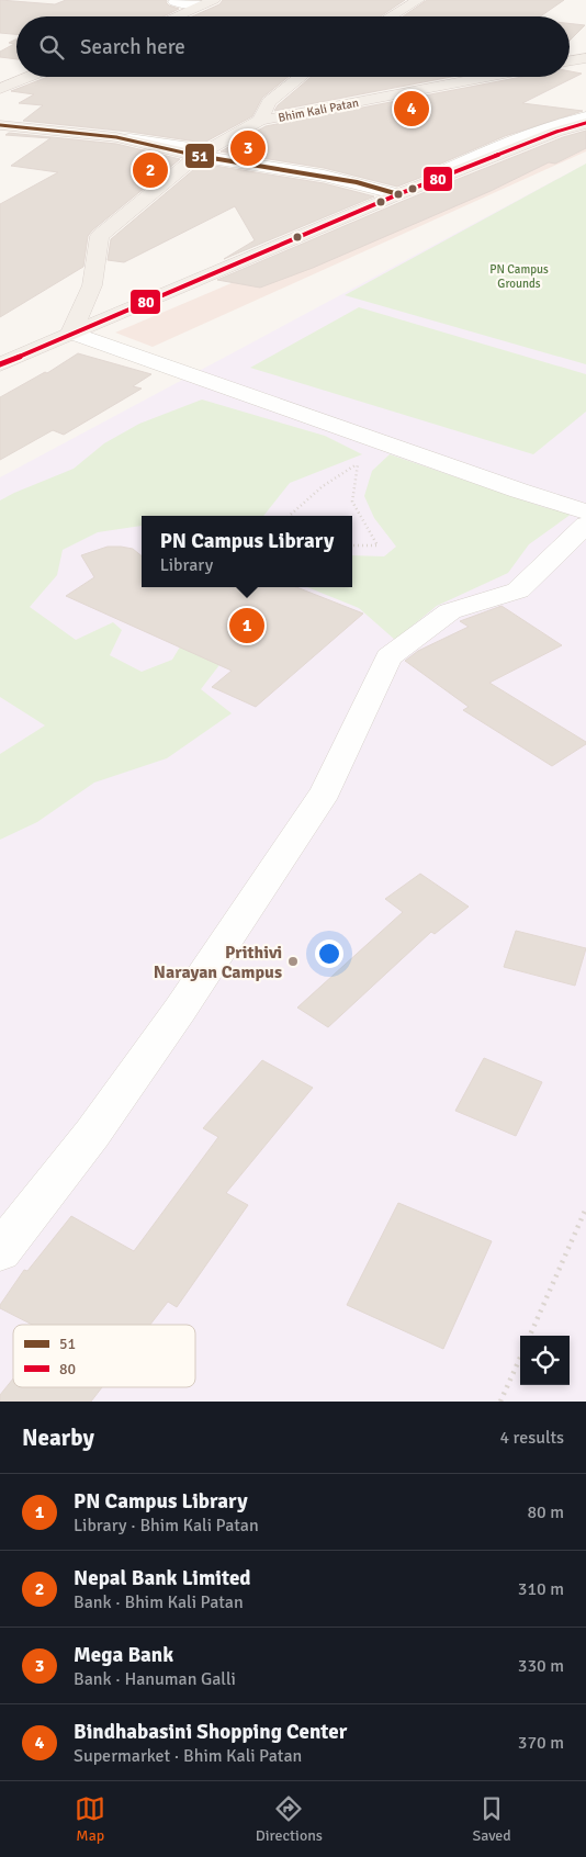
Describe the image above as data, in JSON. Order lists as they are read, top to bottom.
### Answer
{
  "streets": {
    "main road": ["Bhim Kali Patan"]
  },
  "parks": ["PN Campus Grounds"],
  "places": ["Prithivi Narayan Campus"],
  "lines": ["transit line 80", "transit line 51"],
  "legend": ["51", "80"],
  "page": {
    "search": "Search here",
    "pins": [
      "4",
      "3",
      "2",
      "1"
    ],
    "popup": ["PN Campus Library", "Library"],
    "heading": ["Nearby", "4 results"],
    "list": [
      {
        "mark": "1",
        "name": "PN Campus Library",
        "note": "Library · Bhim Kali Patan",
        "value": "80 m"
      },
      {
        "mark": "2",
        "name": "Nepal Bank Limited",
        "note": "Bank · Bhim Kali Patan",
        "value": "310 m"
      },
      {
        "mark": "3",
        "name": "Mega Bank",
        "note": "Bank · Hanuman Galli",
        "value": "330 m"
      },
      {
        "mark": "4",
        "name": "Bindhabasini Shopping Center",
        "note": "Supermarket · Bhim Kali Patan",
        "value": "370 m"
      }
    ],
    "nav": ["Map", "Directions", "Saved"]
  }
}
